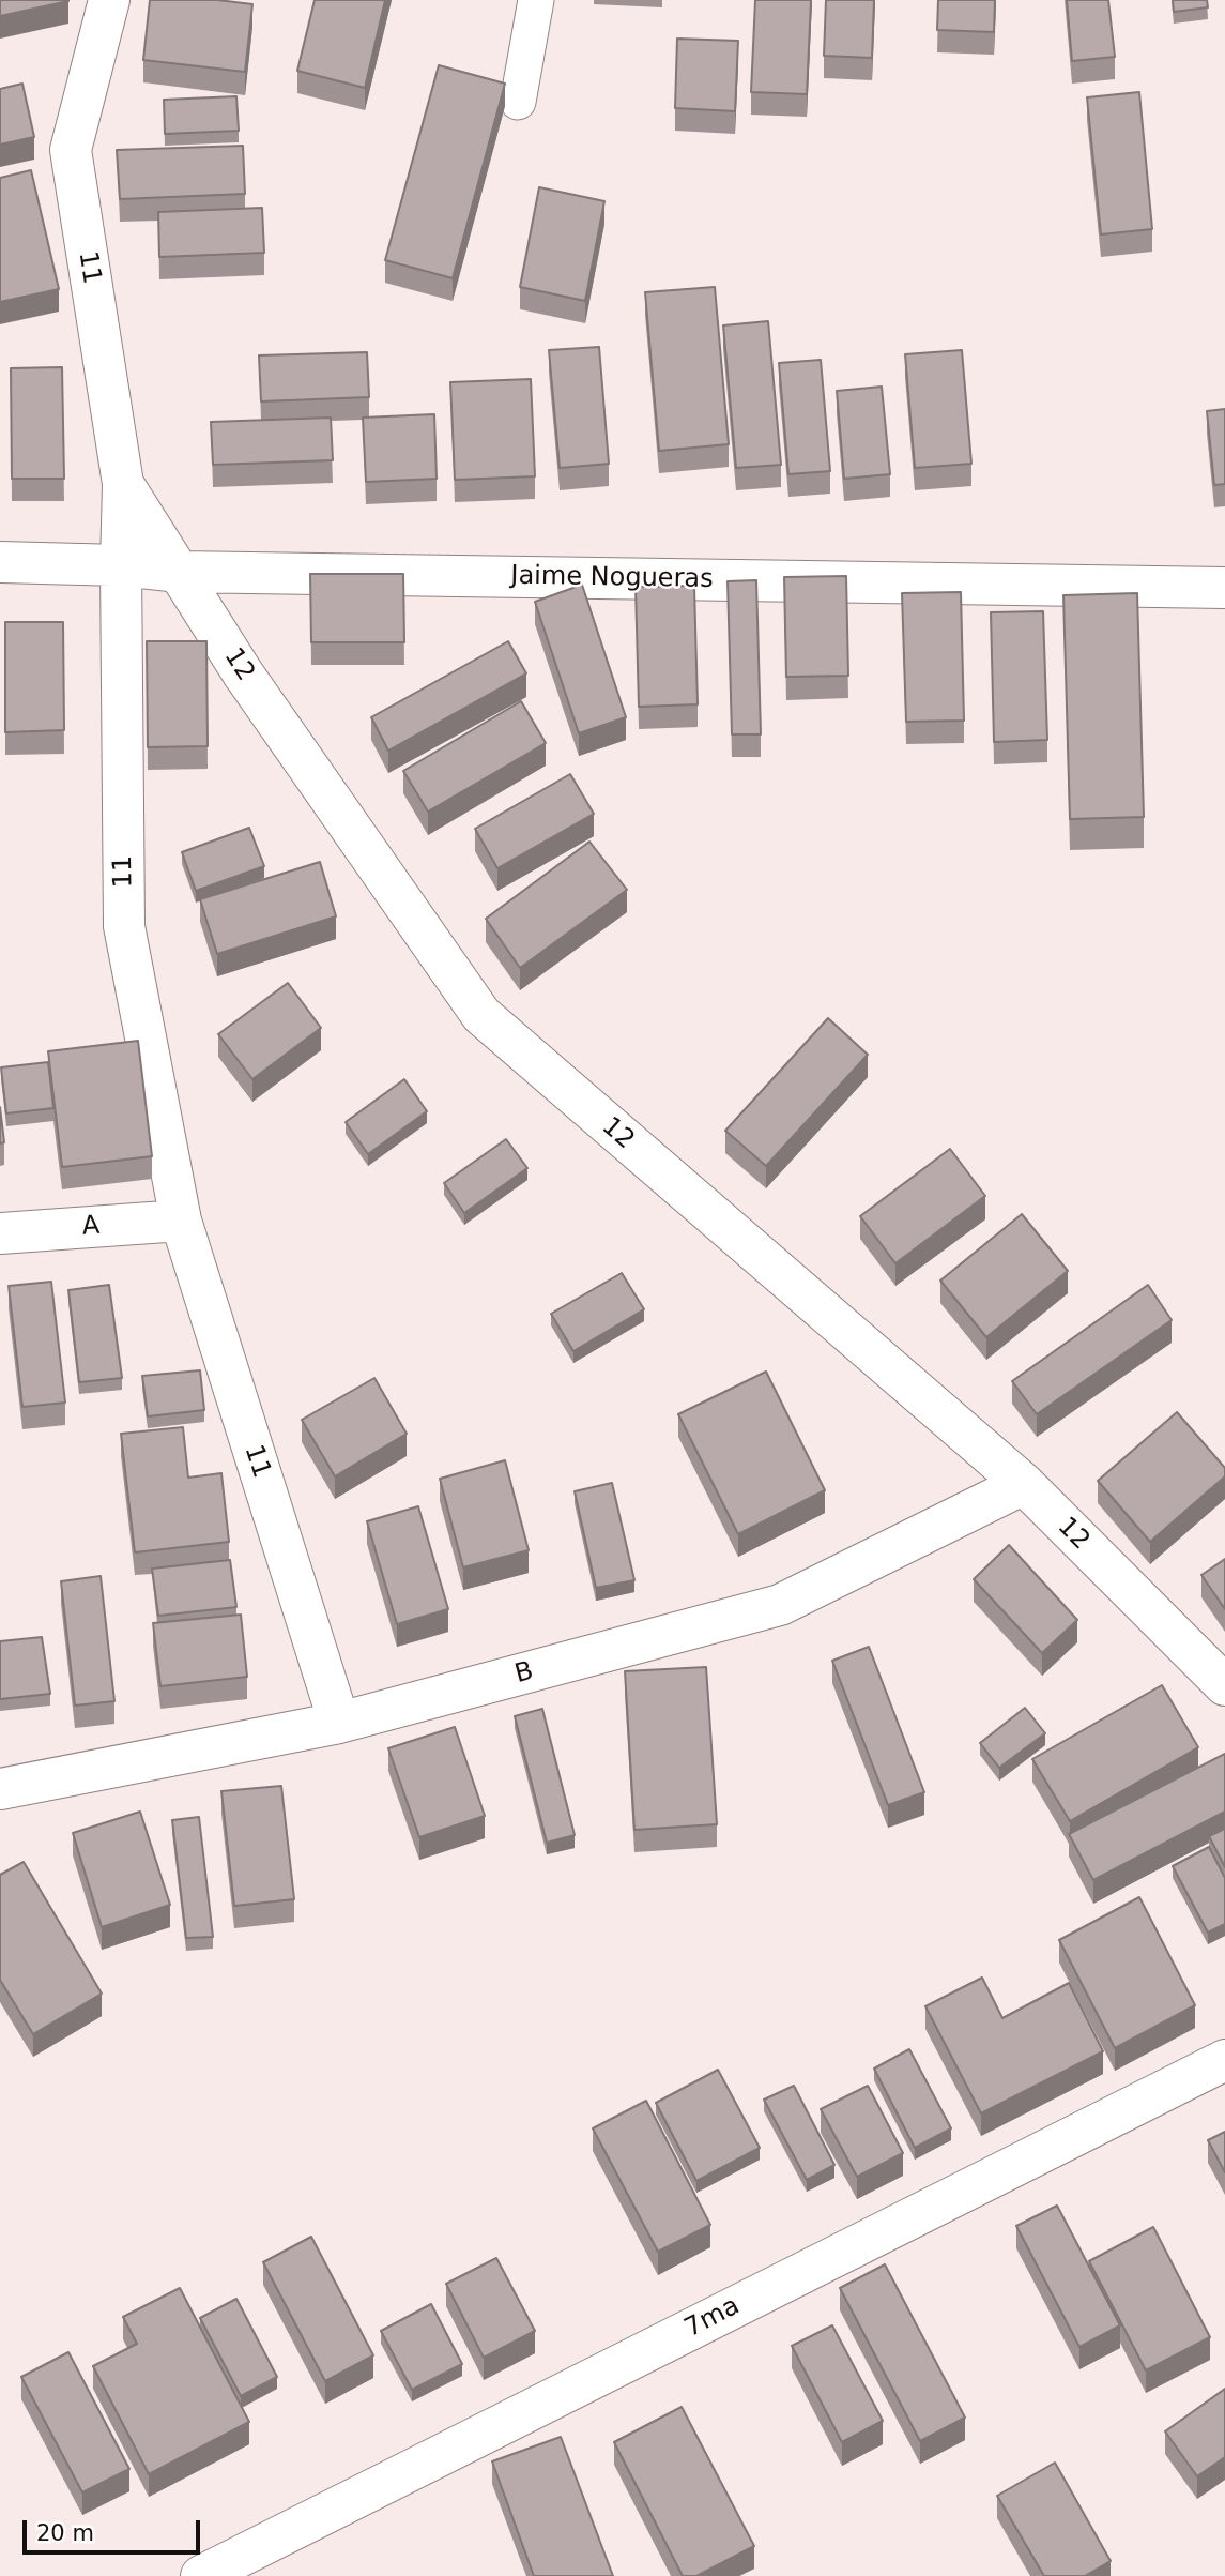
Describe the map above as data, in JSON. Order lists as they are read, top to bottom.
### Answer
{
  "streets": {
    "street": [
      "11",
      "Jaime Nogueras",
      "12",
      "A",
      "B",
      "7ma"
    ]
  },
  "crossings": [
    ["11", "Jaime Nogueras"],
    ["11", "12"],
    ["11", "A"],
    ["11", "B"],
    ["Jaime Nogueras", "12"],
    ["12", "B"]
  ],
  "scale_bar": "20 m"
}
